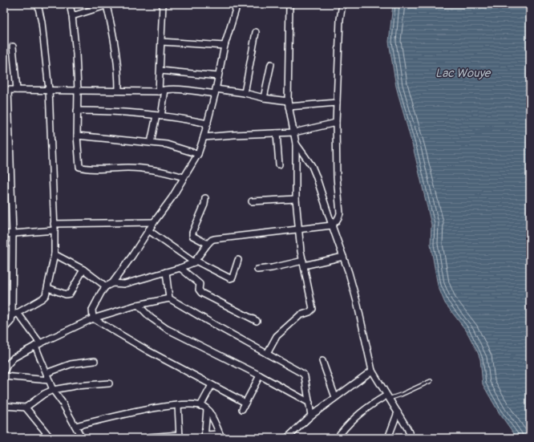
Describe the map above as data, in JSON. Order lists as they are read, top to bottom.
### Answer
{
  "water": ["Lac Wouye"]
}
